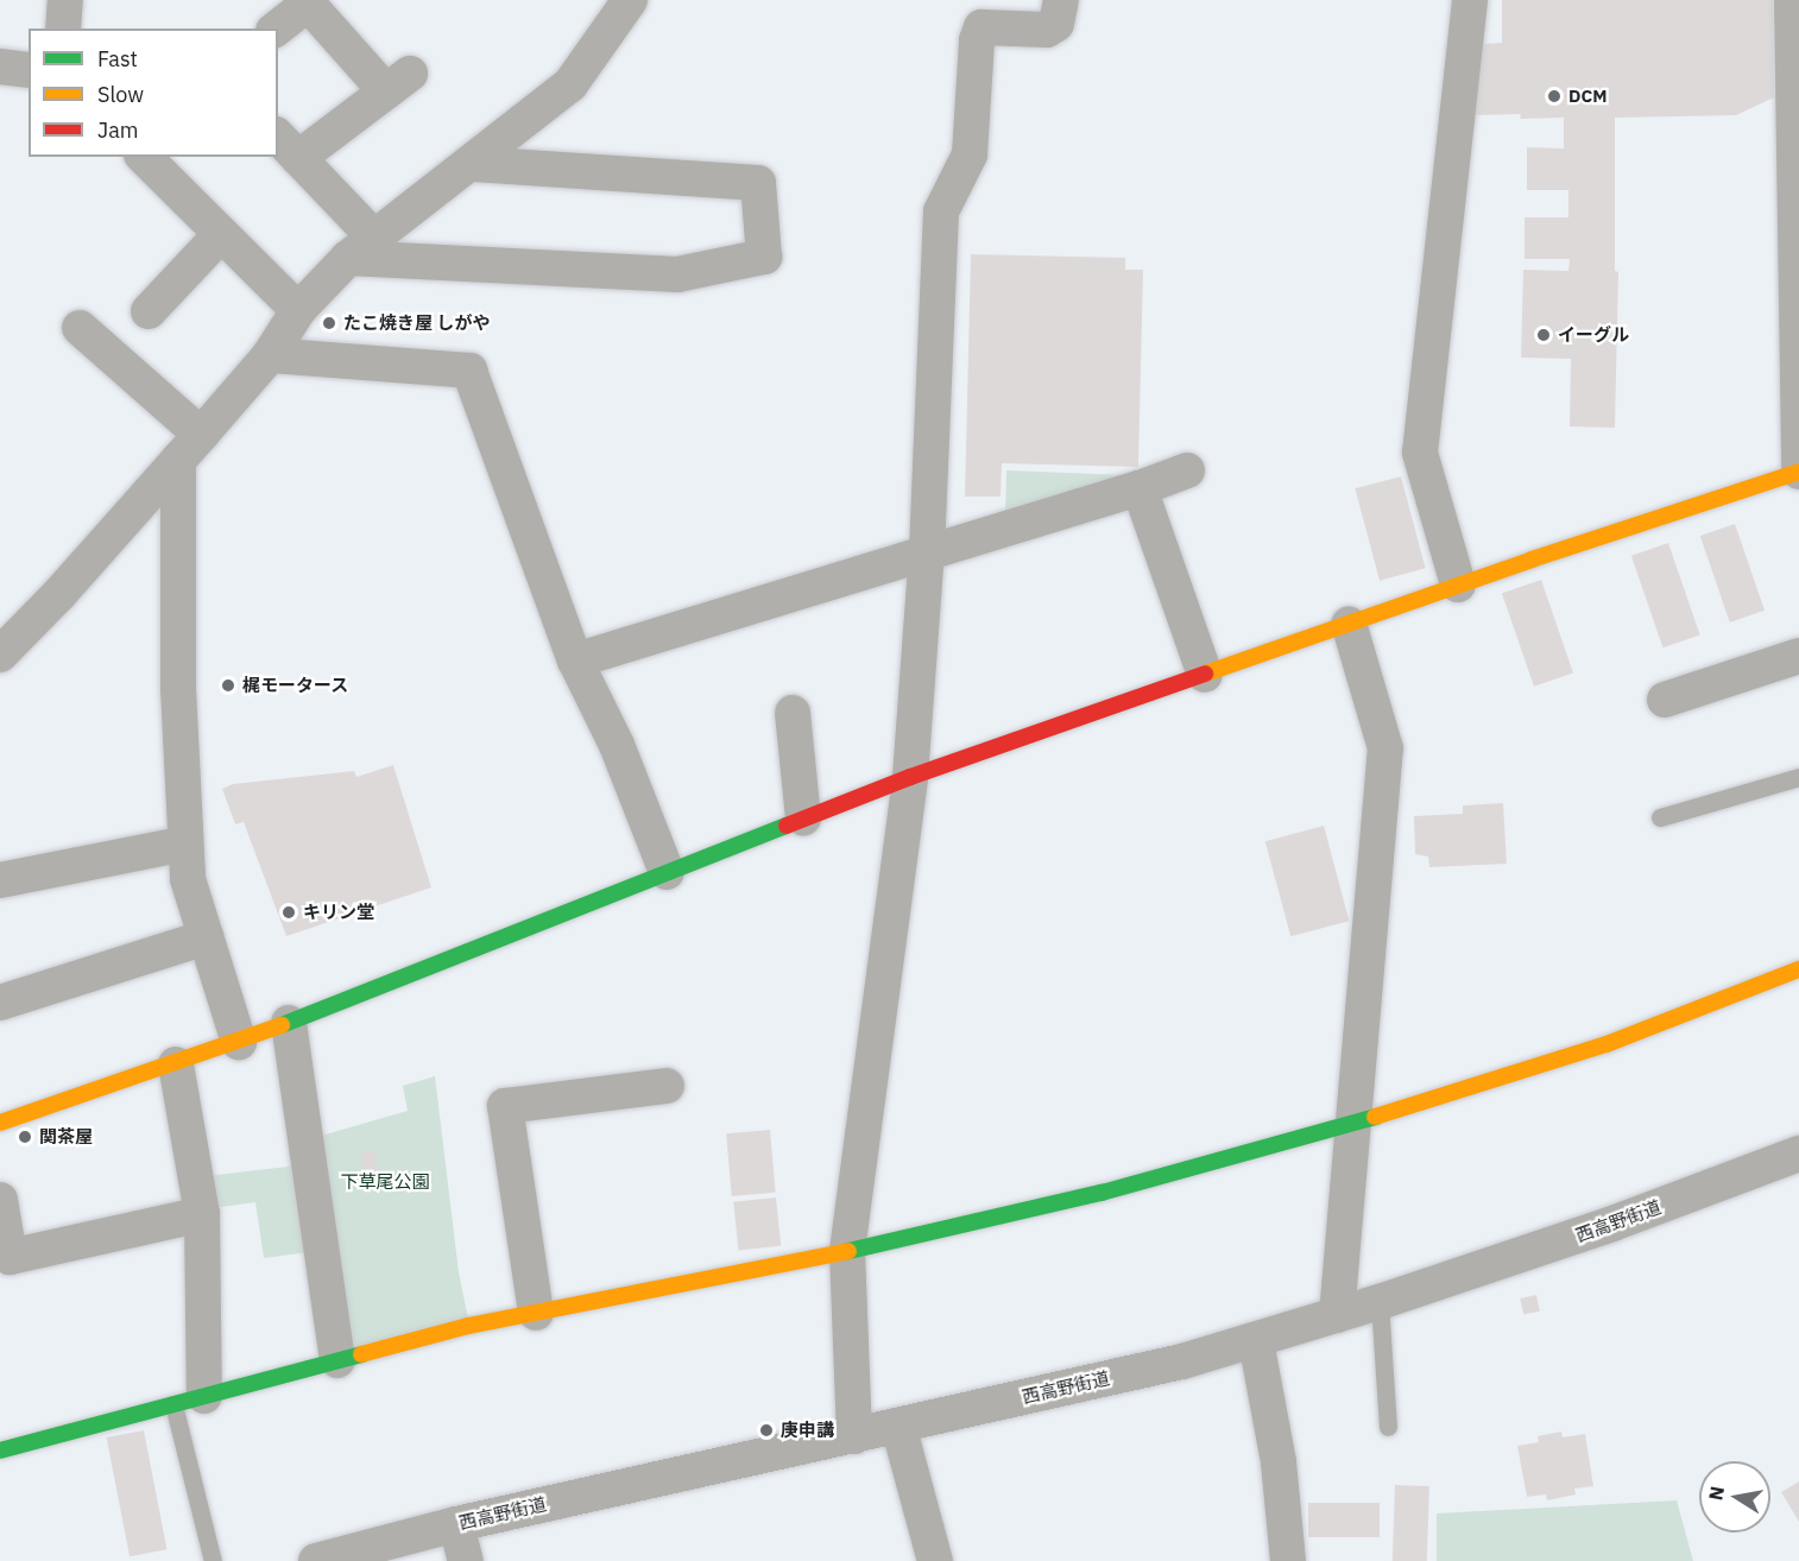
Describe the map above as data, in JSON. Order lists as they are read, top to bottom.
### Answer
{
  "streets": {
    "street": ["西高野街道"]
  },
  "parks": ["下草尾公園"],
  "places": [
    "DCM",
    "たこ焼き屋 しがや",
    "イーグル",
    "梶モータース",
    "キリン堂",
    "関茶屋",
    "庚申講"
  ],
  "legend": ["Fast", "Slow", "Jam"],
  "north": "left"
}
